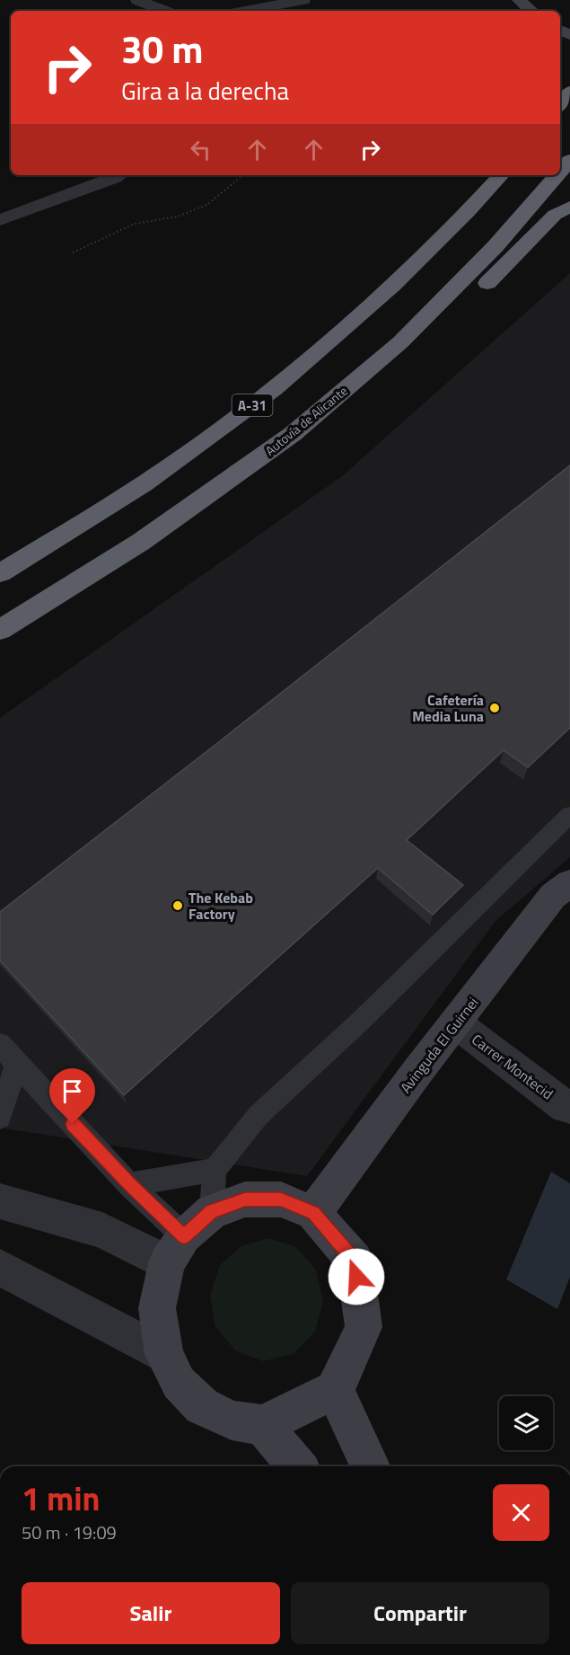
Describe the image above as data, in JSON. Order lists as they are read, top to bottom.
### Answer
{
  "streets": {
    "highway": ["A-31", "Autovía de Alicante"],
    "street": ["Avinguda El Guirnei", "Carrer Montecid"]
  },
  "crossings": [
    ["Avinguda El Guirnei", "Carrer Montecid"]
  ],
  "places": ["Cafetería Media Luna", "The Kebab Factory"],
  "page": {
    "turn": ["30 m", "Gira a la derecha"],
    "heading": ["1 min", "50 m · 19:09"],
    "buttons": ["Salir", "Compartir"]
  }
}
